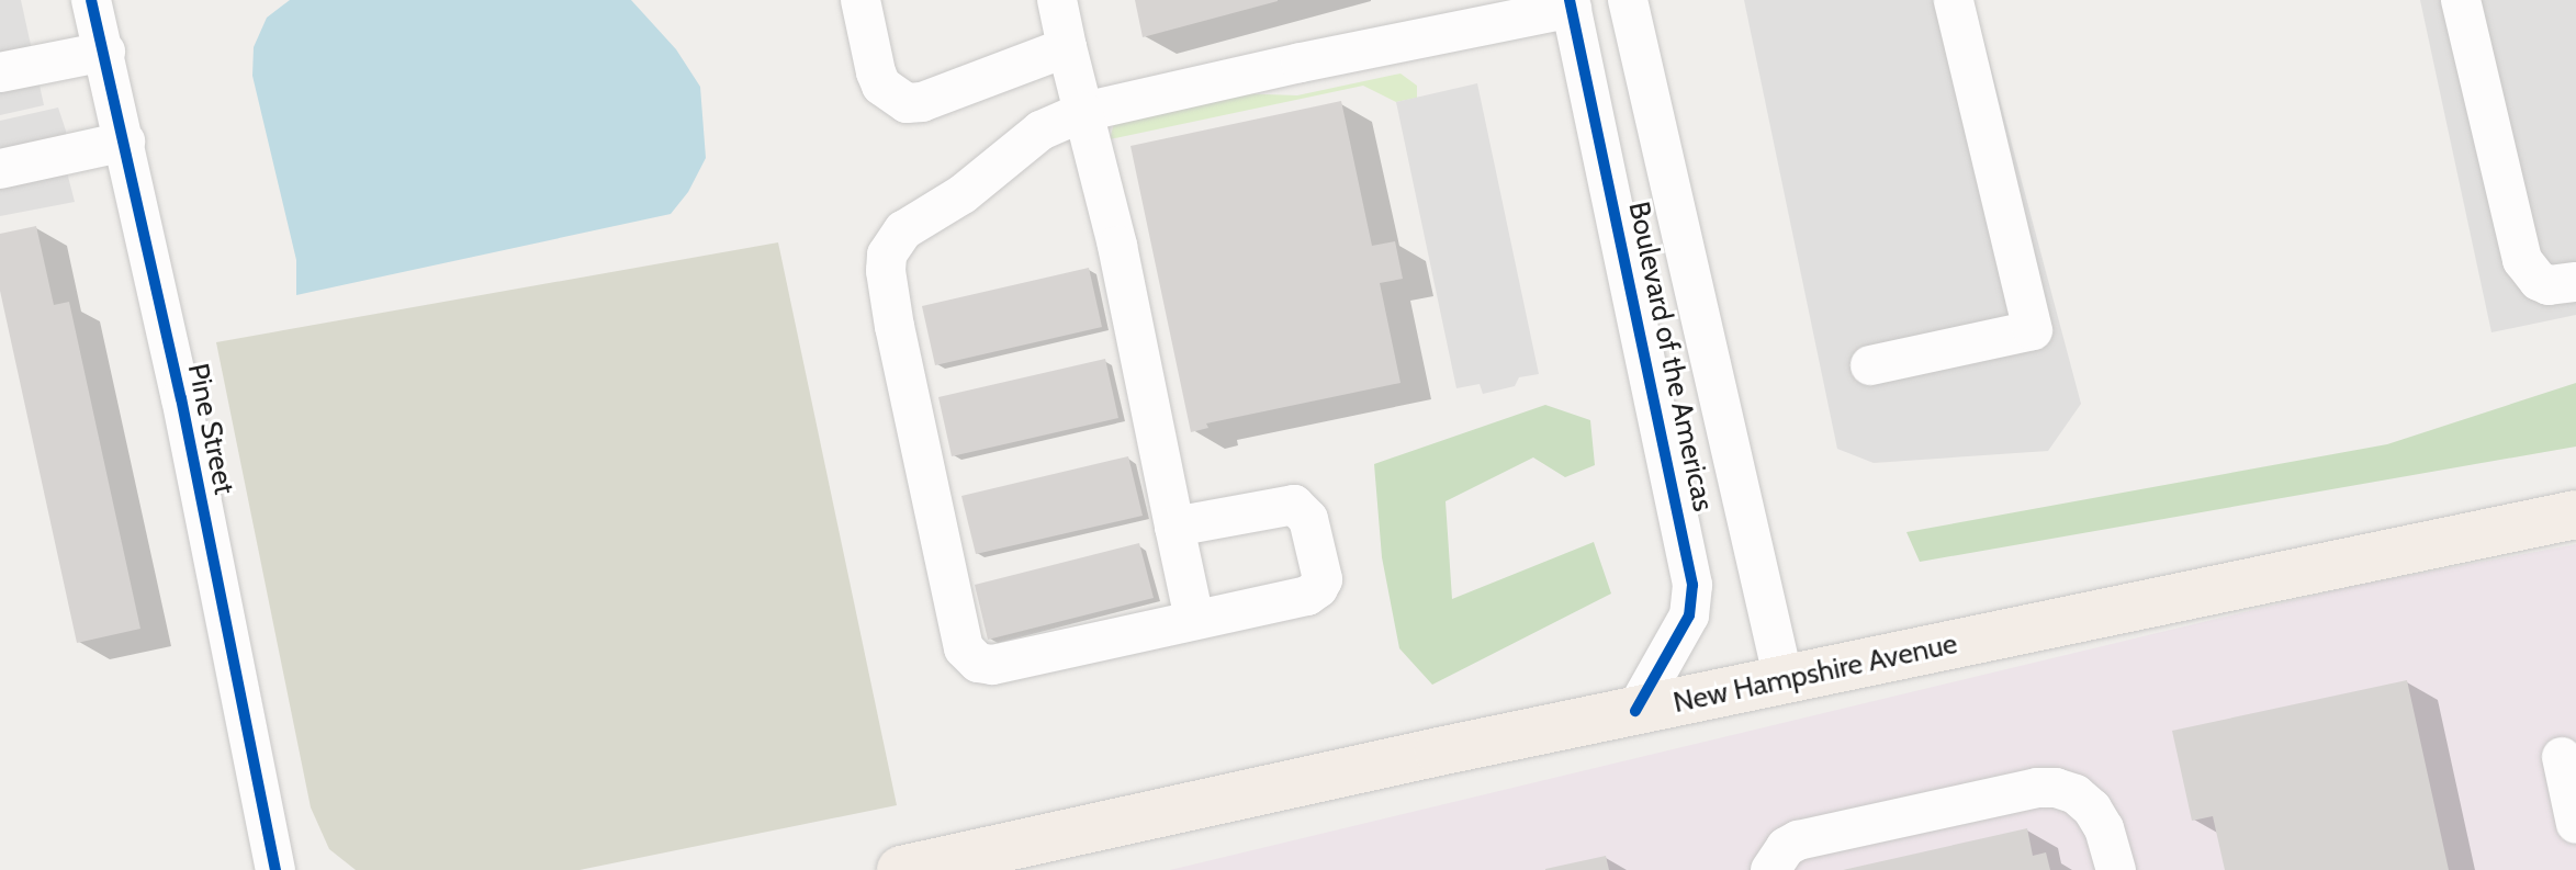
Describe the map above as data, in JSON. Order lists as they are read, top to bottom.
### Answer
{
  "streets": {
    "main road": ["New Hampshire Avenue"],
    "street": ["Boulevard of the Americas", "Pine Street"]
  },
  "crossings": [
    ["Boulevard of the Americas", "New Hampshire Avenue"]
  ]
}
